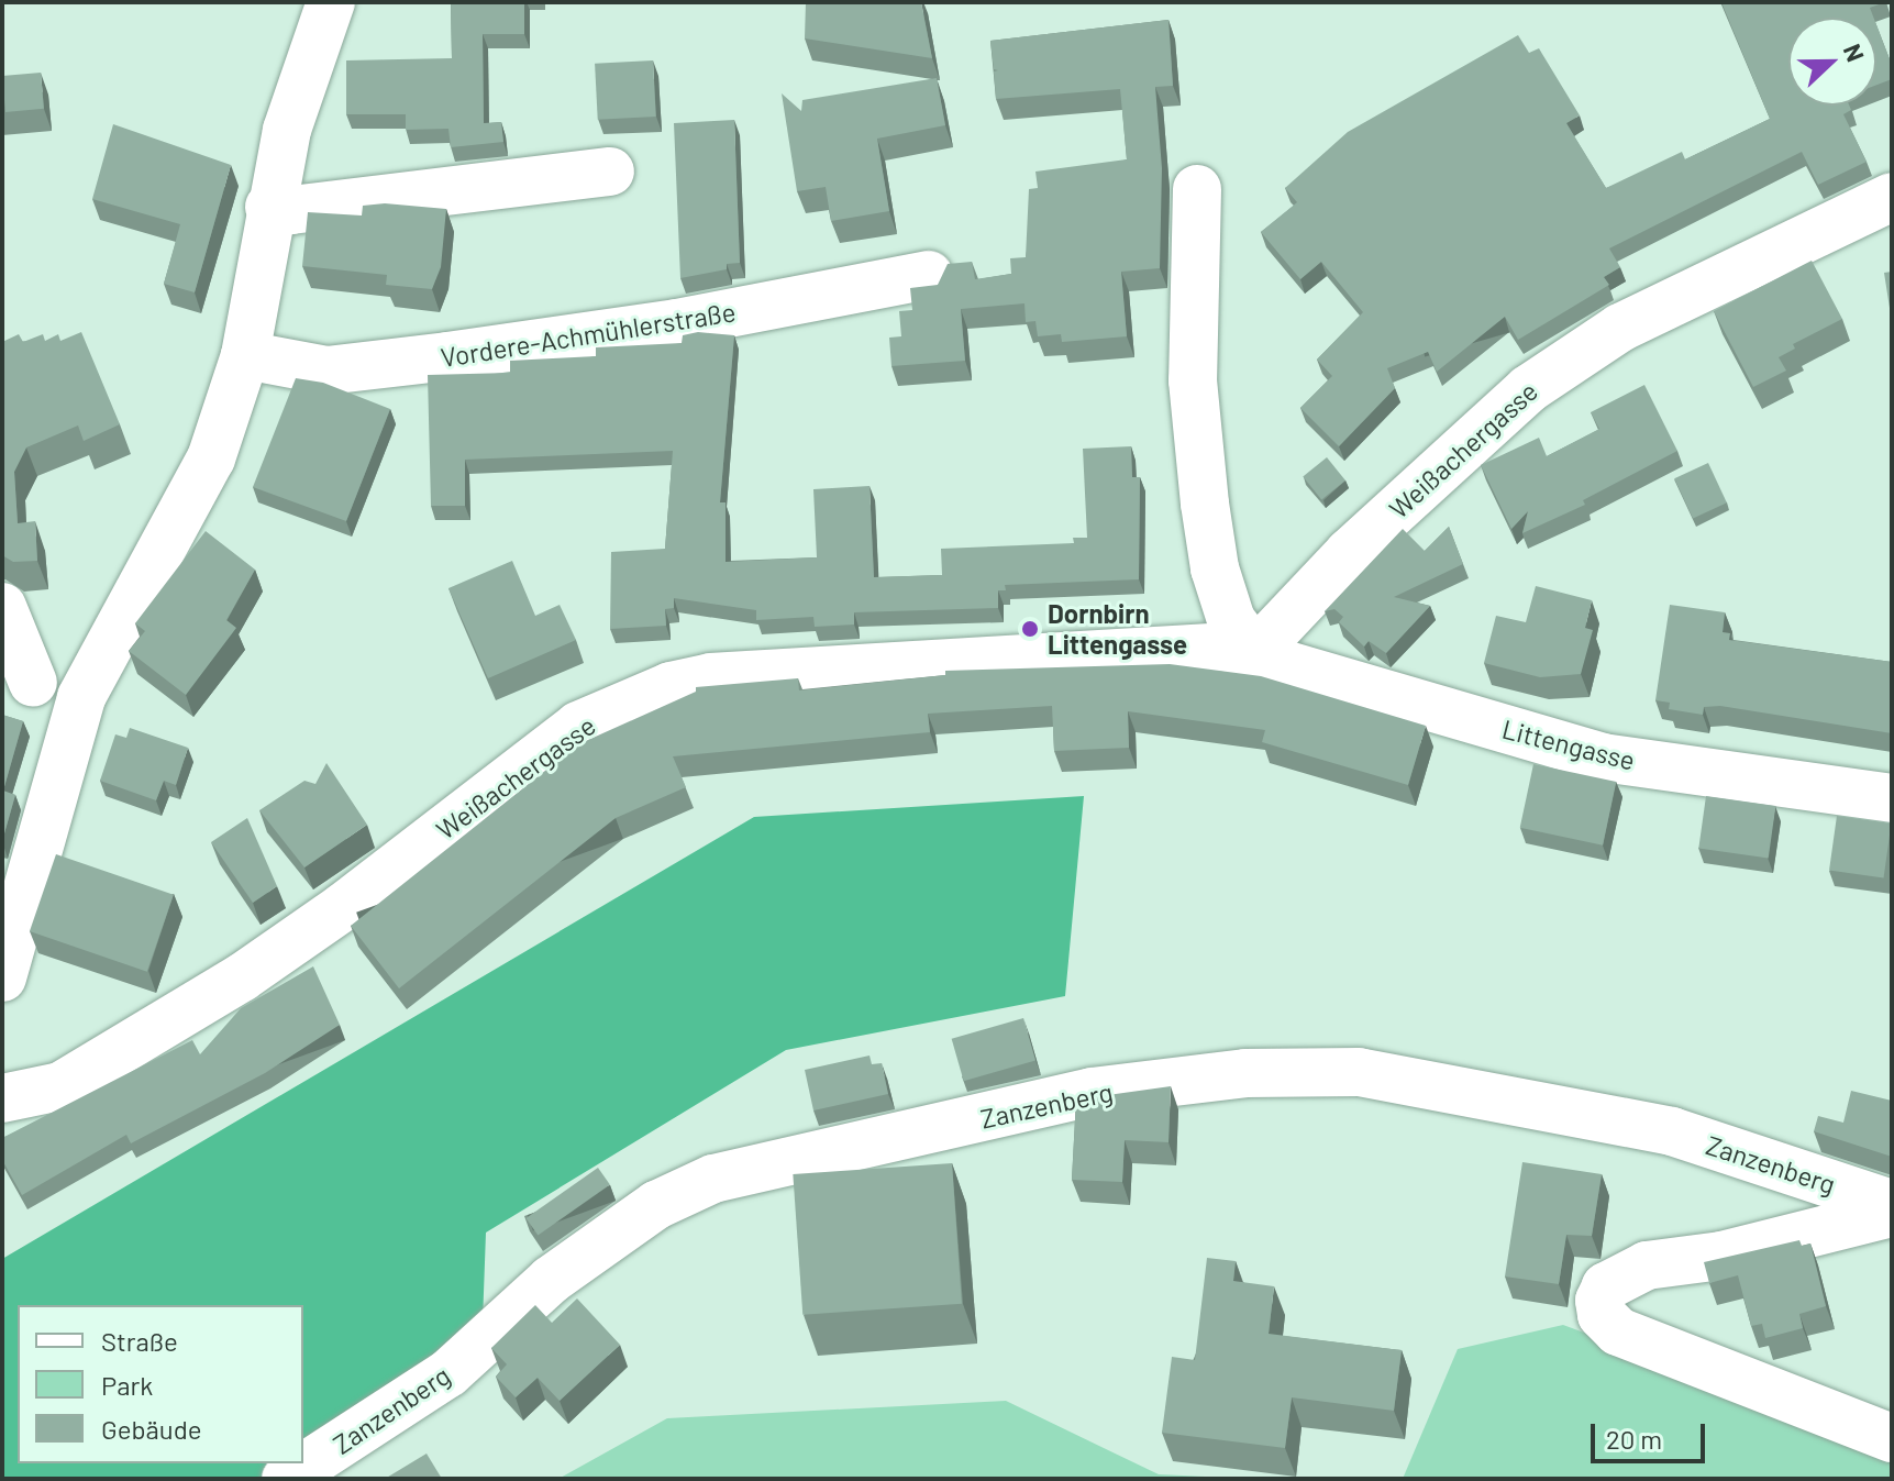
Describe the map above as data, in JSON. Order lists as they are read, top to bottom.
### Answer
{
  "streets": {
    "street": [
      "Vordere-Achmühlerstraße",
      "Weißachergasse",
      "Littengasse",
      "Zanzenberg"
    ]
  },
  "crossings": [
    ["Weißachergasse", "Littengasse"]
  ],
  "places": ["Dornbirn Littengasse"],
  "legend": ["Straße", "Park", "Gebäude"],
  "scale_bar": "20 m",
  "north": "right"
}
